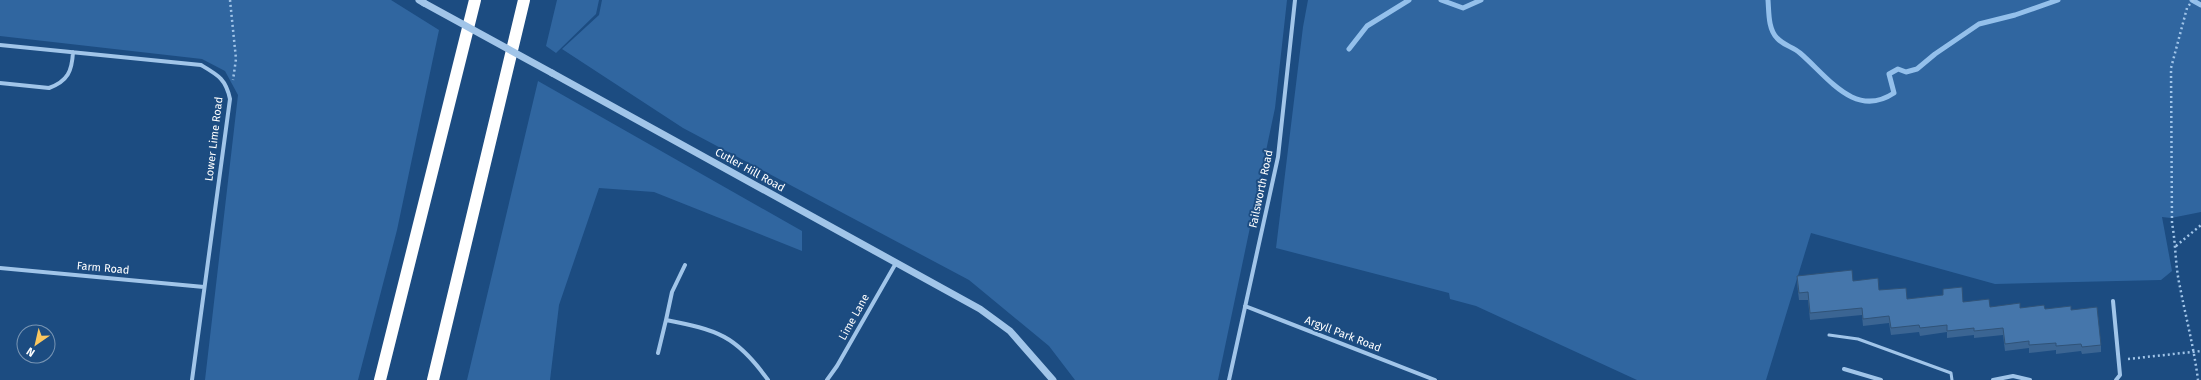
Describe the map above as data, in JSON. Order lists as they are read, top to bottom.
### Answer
{
  "streets": {
    "street": [
      "Lower Lime Road",
      "Cutler Hill Road",
      "Failsworth Road",
      "Farm Road",
      "Lime Lane",
      "Argyll Park Road"
    ]
  },
  "crossings": [
    ["Lower Lime Road", "Farm Road"],
    ["Cutler Hill Road", "Lime Lane"],
    ["Failsworth Road", "Argyll Park Road"]
  ],
  "north": "bottom left"
}
